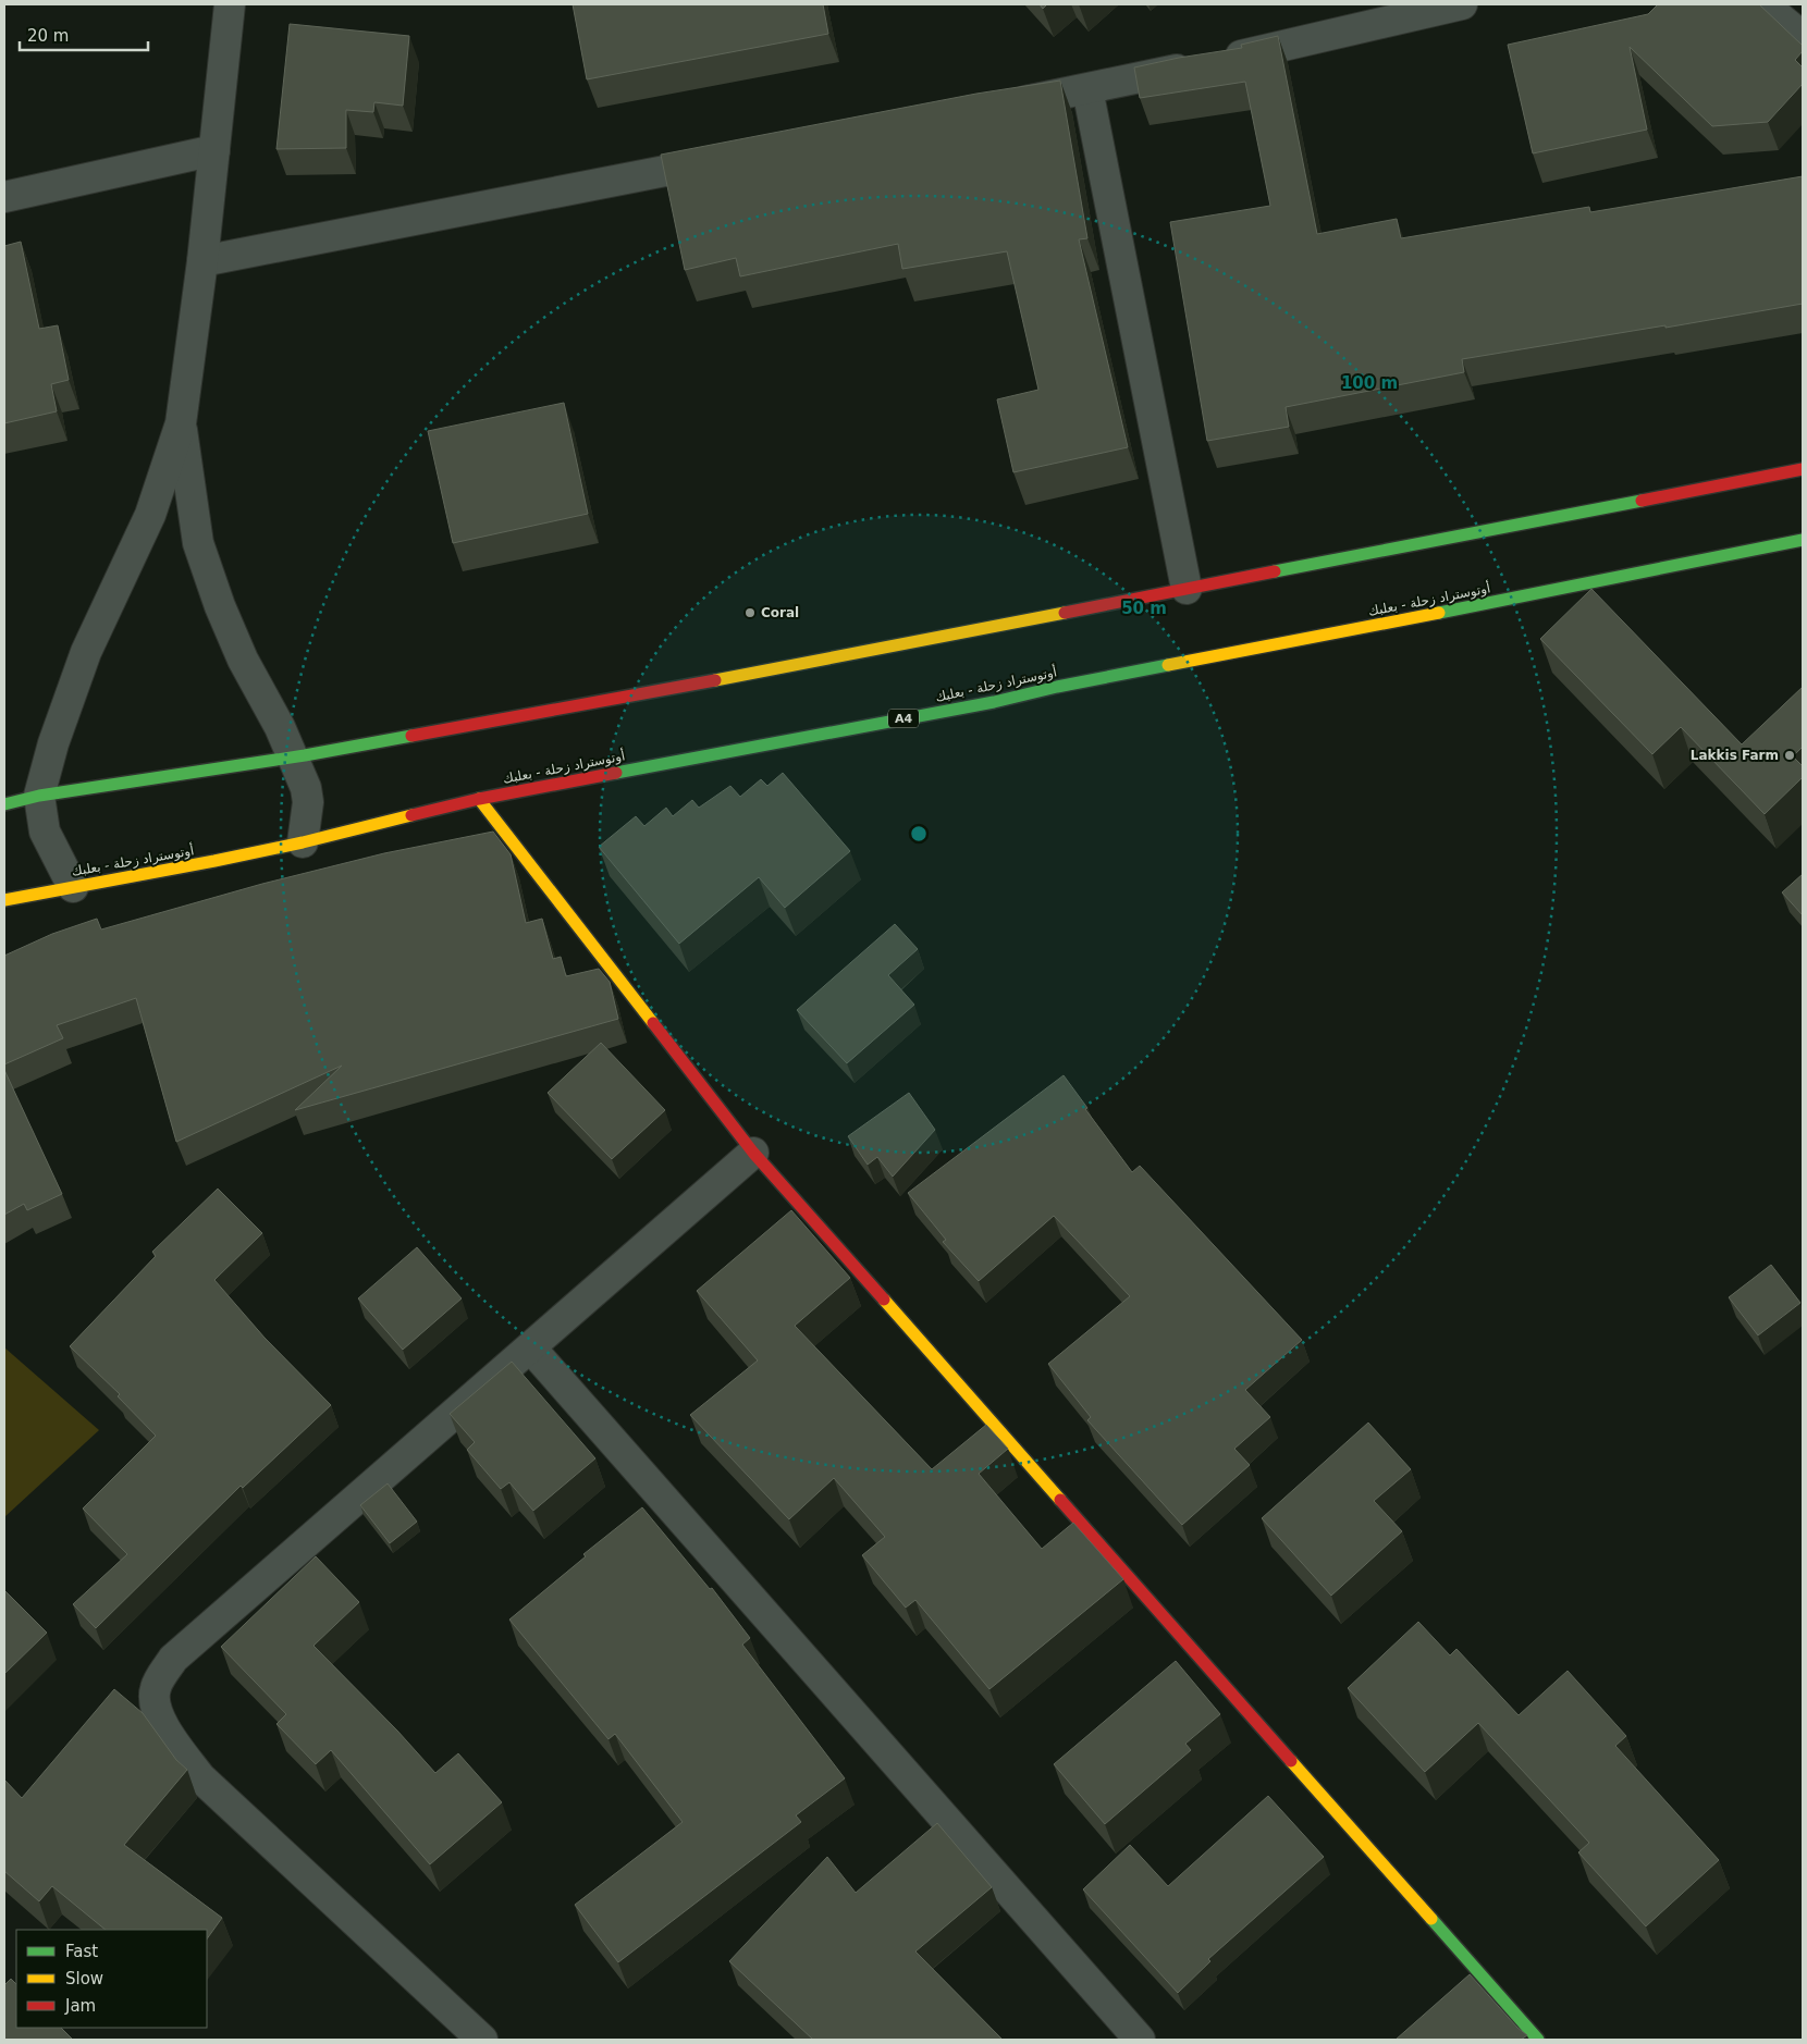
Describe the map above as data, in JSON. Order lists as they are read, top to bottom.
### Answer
{
  "streets": {
    "main road": ["أوتوستراد زحلة - بعلبك", "A4"]
  },
  "places": ["Coral", "Lakkis Farm"],
  "legend": ["Fast", "Slow", "Jam"],
  "scale_bar": "20 m",
  "rings": ["100 m", "50 m"]
}
